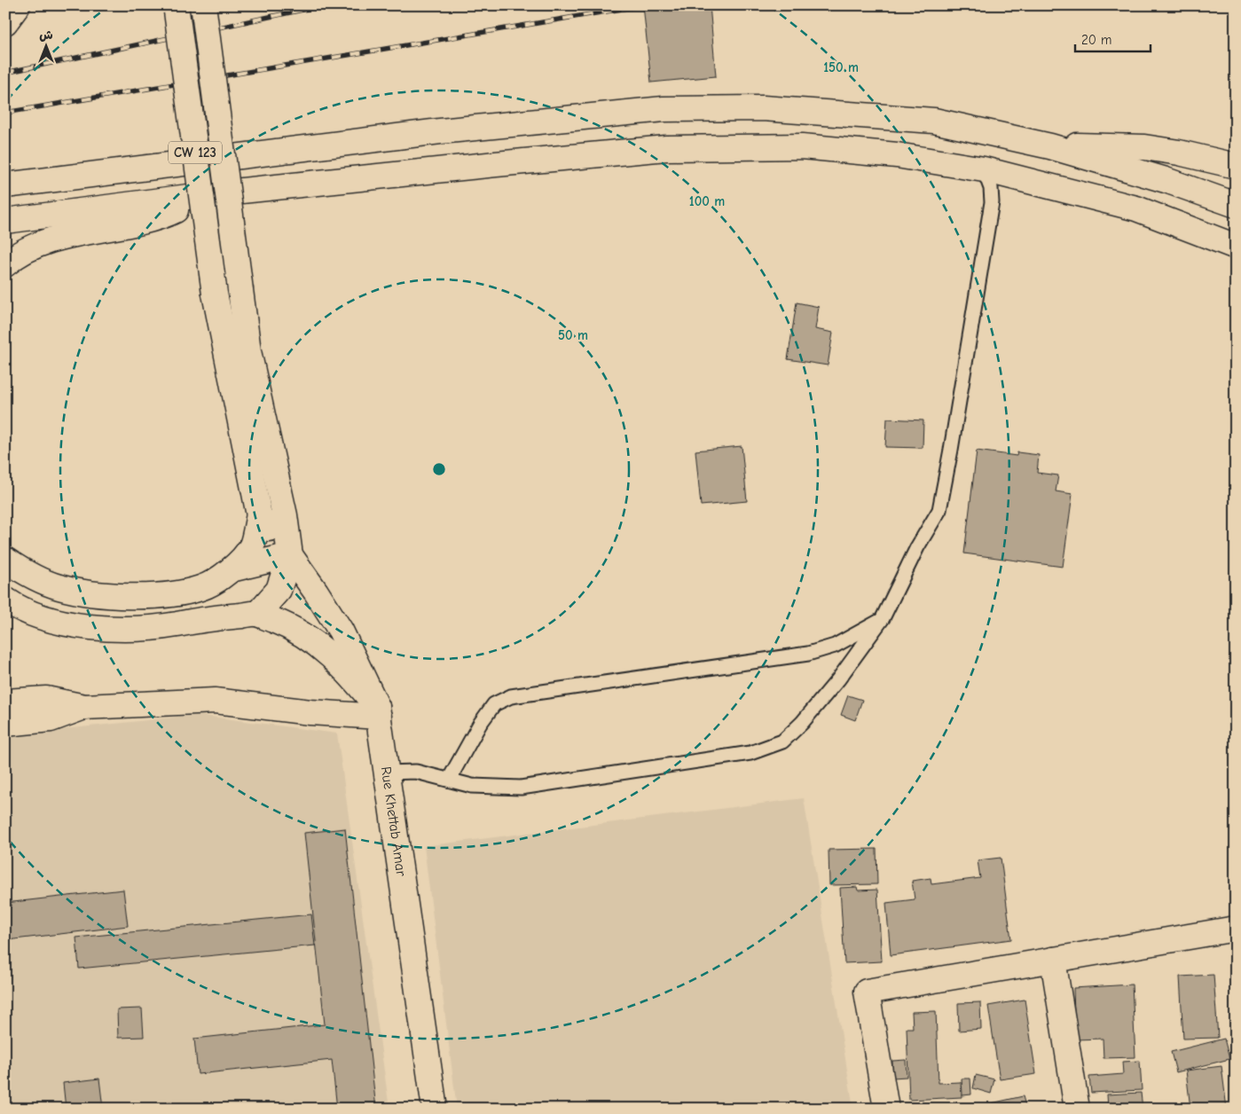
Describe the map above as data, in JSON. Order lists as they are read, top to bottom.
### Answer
{
  "streets": {
    "main road": ["CW 123", "Rue Khettab Amar"]
  },
  "crossings": [
    ["CW 123", "Rue Khettab Amar"]
  ],
  "scale_bar": "20 m",
  "north": "top",
  "rings": ["150 m", "100 m", "50 m"]
}
